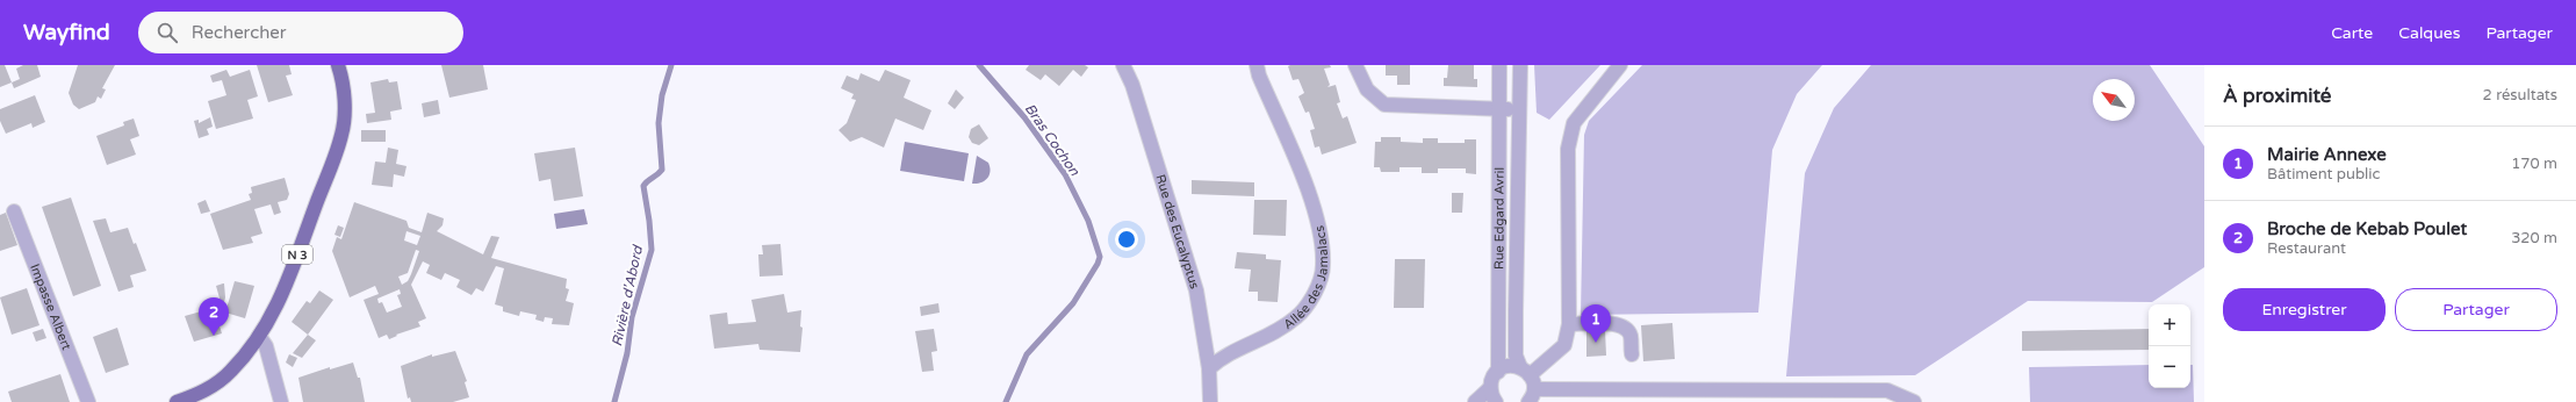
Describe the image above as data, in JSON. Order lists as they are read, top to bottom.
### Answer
{
  "streets": {
    "main road": ["N 3"],
    "street": [
      "Rue Edgard Avril",
      "Rue des Eucalyptus",
      "Allée des Jamalacs",
      "Impasse Albert"
    ]
  },
  "crossings": [
    ["Rue des Eucalyptus", "Allée des Jamalacs"]
  ],
  "water": ["Bras Cochon", "Rivière d'Abord"],
  "north": "top left",
  "page": {
    "header": "Wayfind",
    "search": "Rechercher",
    "nav": ["Carte", "Calques", "Partager"],
    "heading": ["À proximité", "2 résultats"],
    "list": [
      {
        "mark": "1",
        "name": "Mairie Annexe",
        "note": "Bâtiment public",
        "value": "170 m"
      },
      {
        "mark": "2",
        "name": "Broche de Kebab Poulet",
        "note": "Restaurant",
        "value": "320 m"
      }
    ],
    "buttons": ["Enregistrer", "Partager"],
    "pins": ["2", "1"],
    "map_buttons": ["+", "−"]
  }
}
